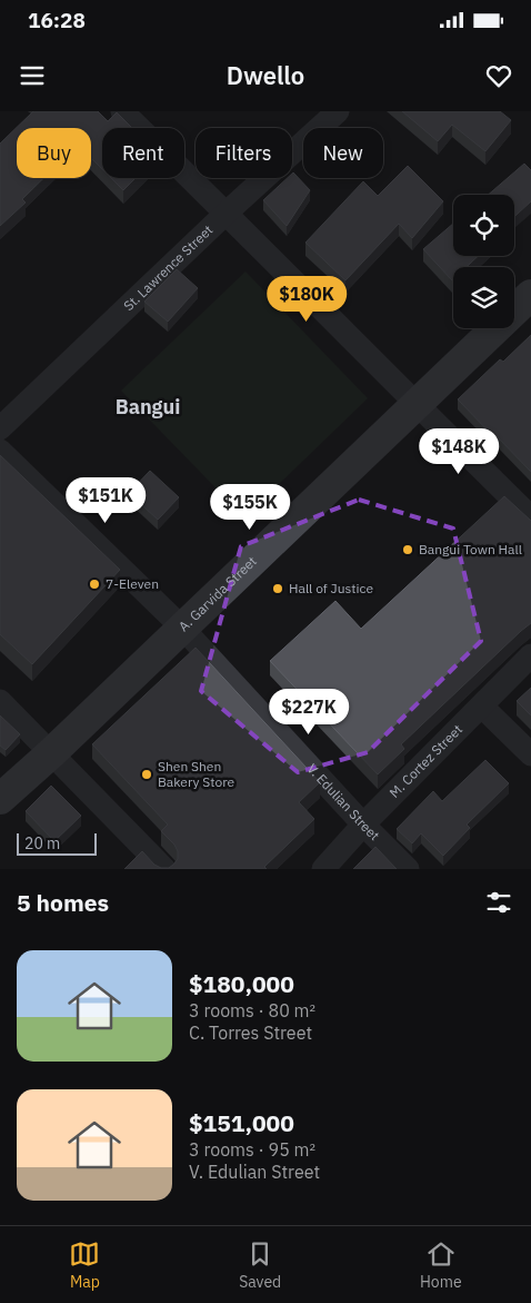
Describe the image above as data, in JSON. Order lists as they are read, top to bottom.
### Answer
{
  "streets": {
    "main road": ["A. Garvida Street"],
    "street": ["St. Lawrence Street", "M. Cortez Street", "V. Edulian Street"]
  },
  "crossings": [
    ["A. Garvida Street", "V. Edulian Street"],
    ["M. Cortez Street", "V. Edulian Street"]
  ],
  "districts": ["Bangui"],
  "places": [
    "Bangui Town Hall",
    "7-Eleven",
    "Hall of Justice",
    "Shen Shen Bakery Store"
  ],
  "scale_bar": "20 m",
  "page": {
    "status": "16:28",
    "header": "Dwello",
    "chip": [
      "Buy",
      "Rent",
      "Filters",
      "New"
    ],
    "price": [
      "$180K",
      "$148K",
      "$151K",
      "$155K",
      "$227K"
    ],
    "scale": "20 m",
    "heading": "5 homes",
    "list": [
      {
        "name": "$180,000",
        "note": "3 rooms · 80 m² · C. Torres Street"
      },
      {
        "name": "$151,000",
        "note": "3 rooms · 95 m² · V. Edulian Street"
      }
    ],
    "tabs": ["Map", "Saved", "Home"]
  }
}
